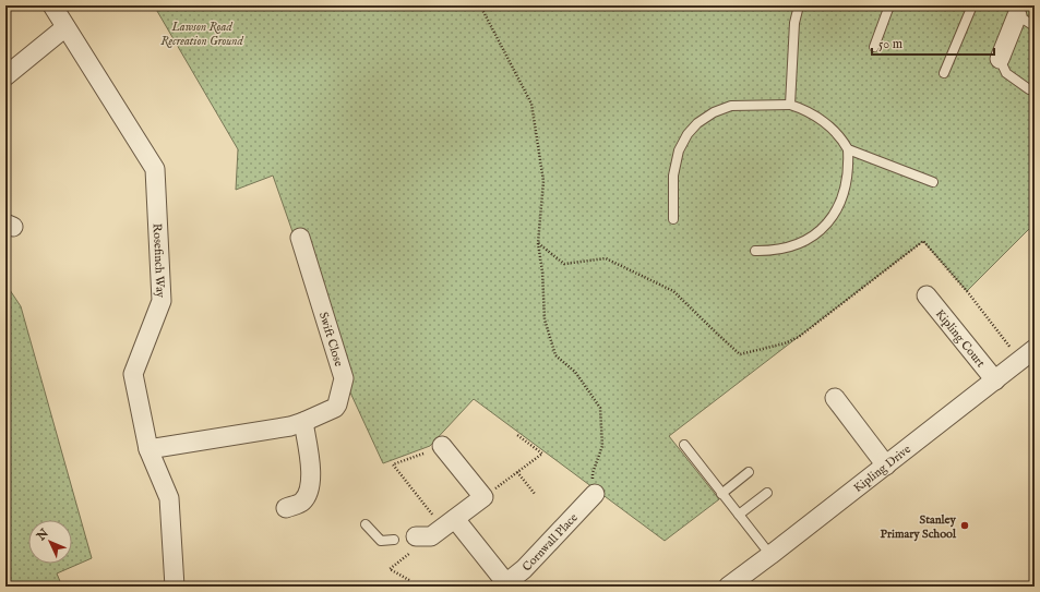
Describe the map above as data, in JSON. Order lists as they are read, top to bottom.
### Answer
{
  "streets": {
    "street": [
      "Rosefinch Way",
      "Kipling Court",
      "Swift Close",
      "Kipling Drive",
      "Cornwall Place"
    ]
  },
  "crossings": [
    ["Rosefinch Way", "Swift Close"],
    ["Kipling Court", "Kipling Drive"]
  ],
  "parks": ["Lawson Road Recreation Ground"],
  "places": ["Stanley Primary School"],
  "scale_bar": "50 m",
  "north": "top left"
}
